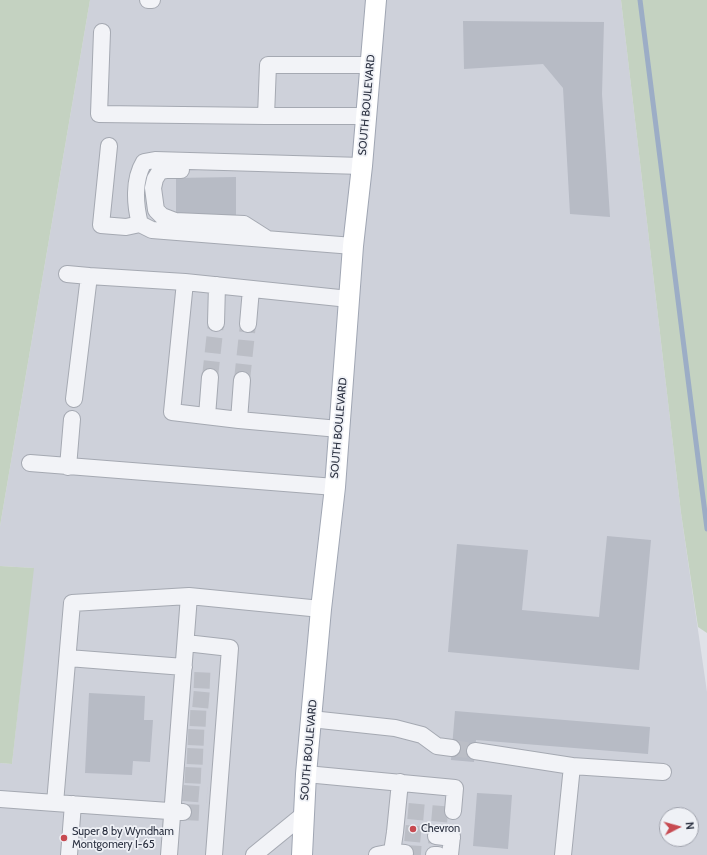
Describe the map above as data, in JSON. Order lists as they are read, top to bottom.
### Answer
{
  "streets": {
    "main road": ["SOUTH BOULEVARD"]
  },
  "places": ["Chevron", "Super 8 by Wyndham Montgomery I-65"],
  "north": "right"
}
